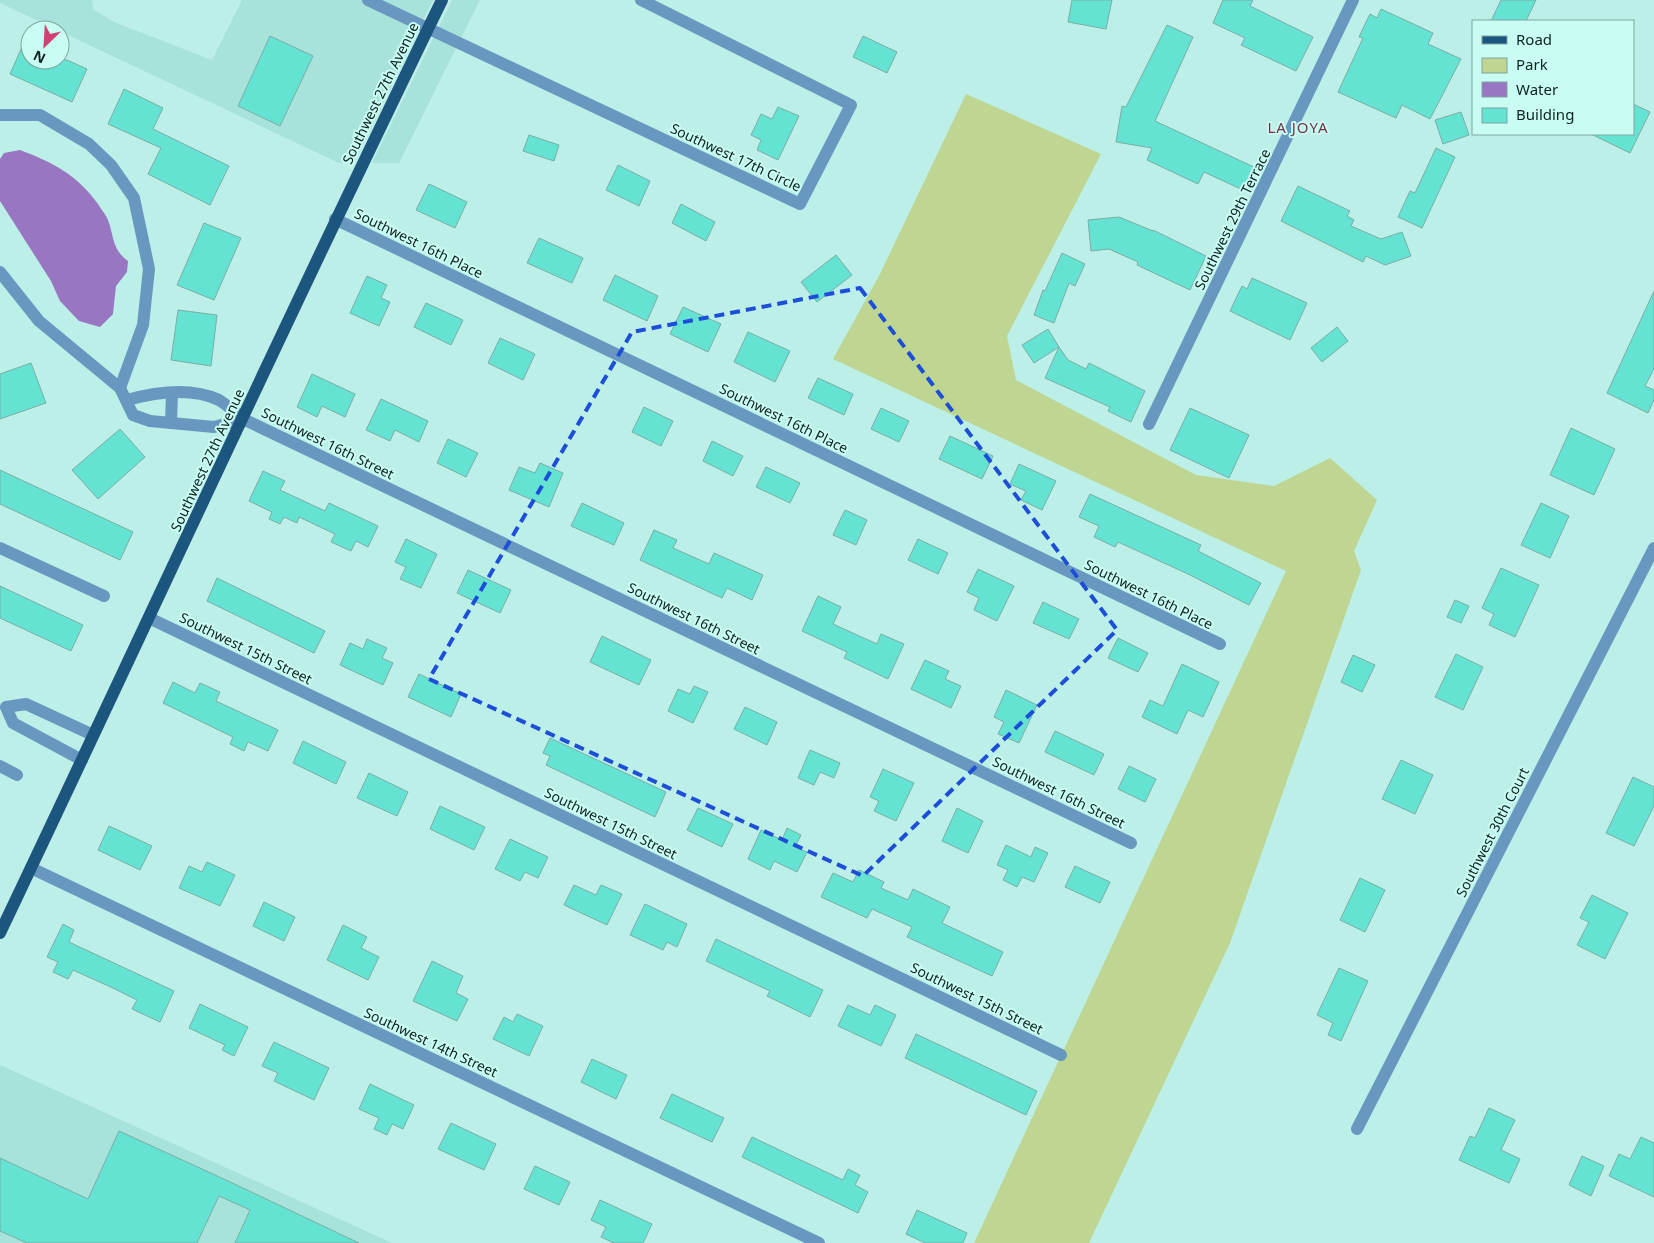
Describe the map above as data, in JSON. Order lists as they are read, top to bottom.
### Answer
{
  "streets": {
    "main road": ["Southwest 27th Avenue"],
    "street": [
      "Southwest 17th Circle",
      "Southwest 29th Terrace",
      "Southwest 16th Place",
      "Southwest 16th Street",
      "Southwest 15th Street",
      "Southwest 30th Court",
      "Southwest 14th Street"
    ]
  },
  "crossings": [
    ["Southwest 27th Avenue", "Southwest 17th Circle"],
    ["Southwest 27th Avenue", "Southwest 16th Place"],
    ["Southwest 27th Avenue", "Southwest 16th Street"],
    ["Southwest 27th Avenue", "Southwest 15th Street"],
    ["Southwest 27th Avenue", "Southwest 14th Street"]
  ],
  "districts": ["LA JOYA"],
  "legend": [
    "Road",
    "Park",
    "Water",
    "Building"
  ],
  "north": "bottom left"
}
